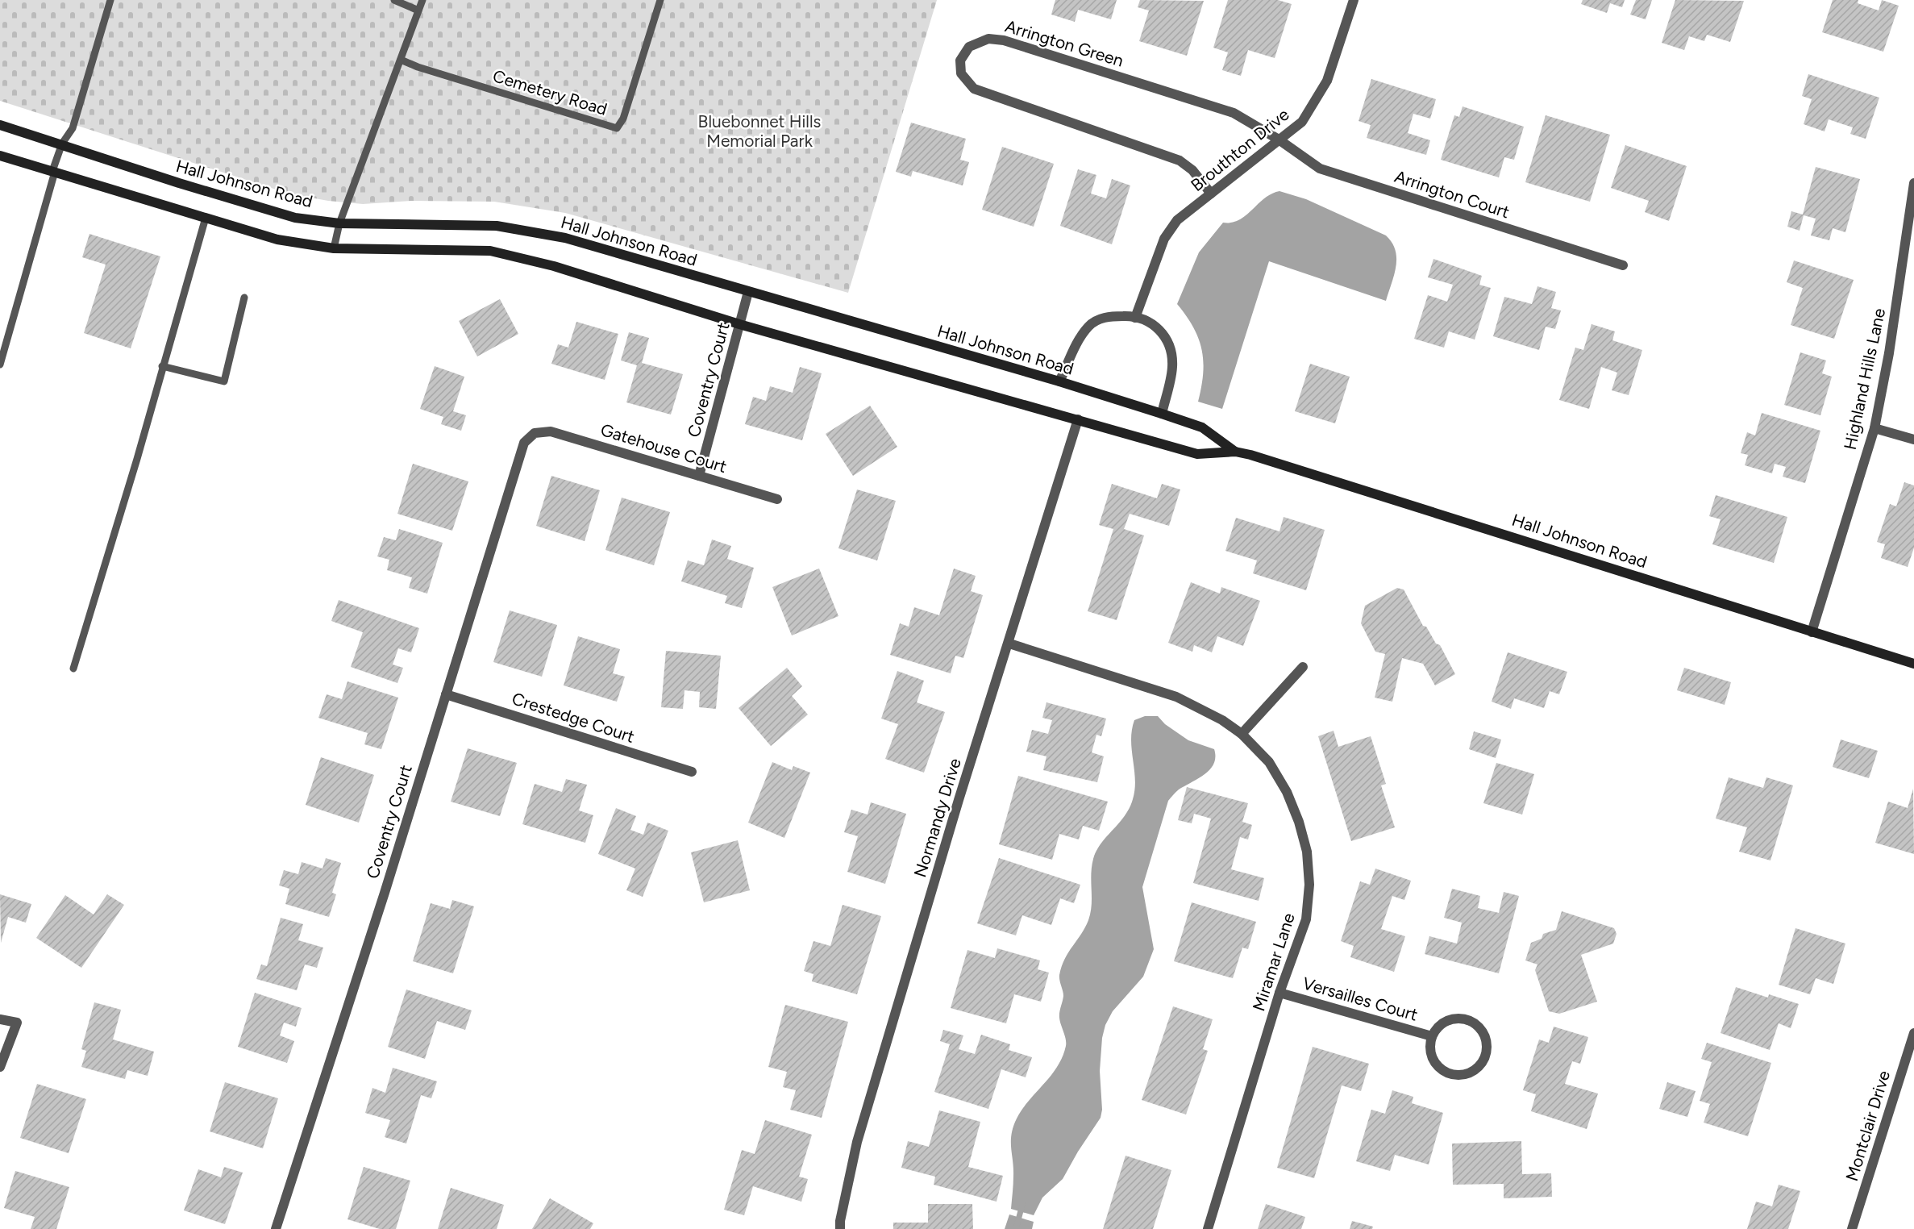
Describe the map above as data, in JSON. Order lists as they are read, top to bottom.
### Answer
{
  "streets": {
    "main road": ["Hall Johnson Road"],
    "street": [
      "Arrington Green",
      "Brouthton Drive",
      "Arrington Court",
      "Highland Hills Lane",
      "Coventry Court",
      "Gatehouse Court",
      "Crestedge Court",
      "Normandy Drive",
      "Miramar Lane",
      "Versailles Court",
      "Montclair Drive"
    ],
    "lane": ["Cemetery Road"]
  },
  "crossings": [
    ["Arrington Green", "Brouthton Drive"],
    ["Arrington Green", "Arrington Court"],
    ["Brouthton Drive", "Arrington Court"],
    ["Hall Johnson Road", "Highland Hills Lane"],
    ["Hall Johnson Road", "Coventry Court"],
    ["Hall Johnson Road", "Normandy Drive"],
    ["Coventry Court", "Gatehouse Court"],
    ["Coventry Court", "Crestedge Court"],
    ["Normandy Drive", "Miramar Lane"],
    ["Miramar Lane", "Versailles Court"]
  ],
  "parks": ["Bluebonnet Hills Memorial Park"]
}
